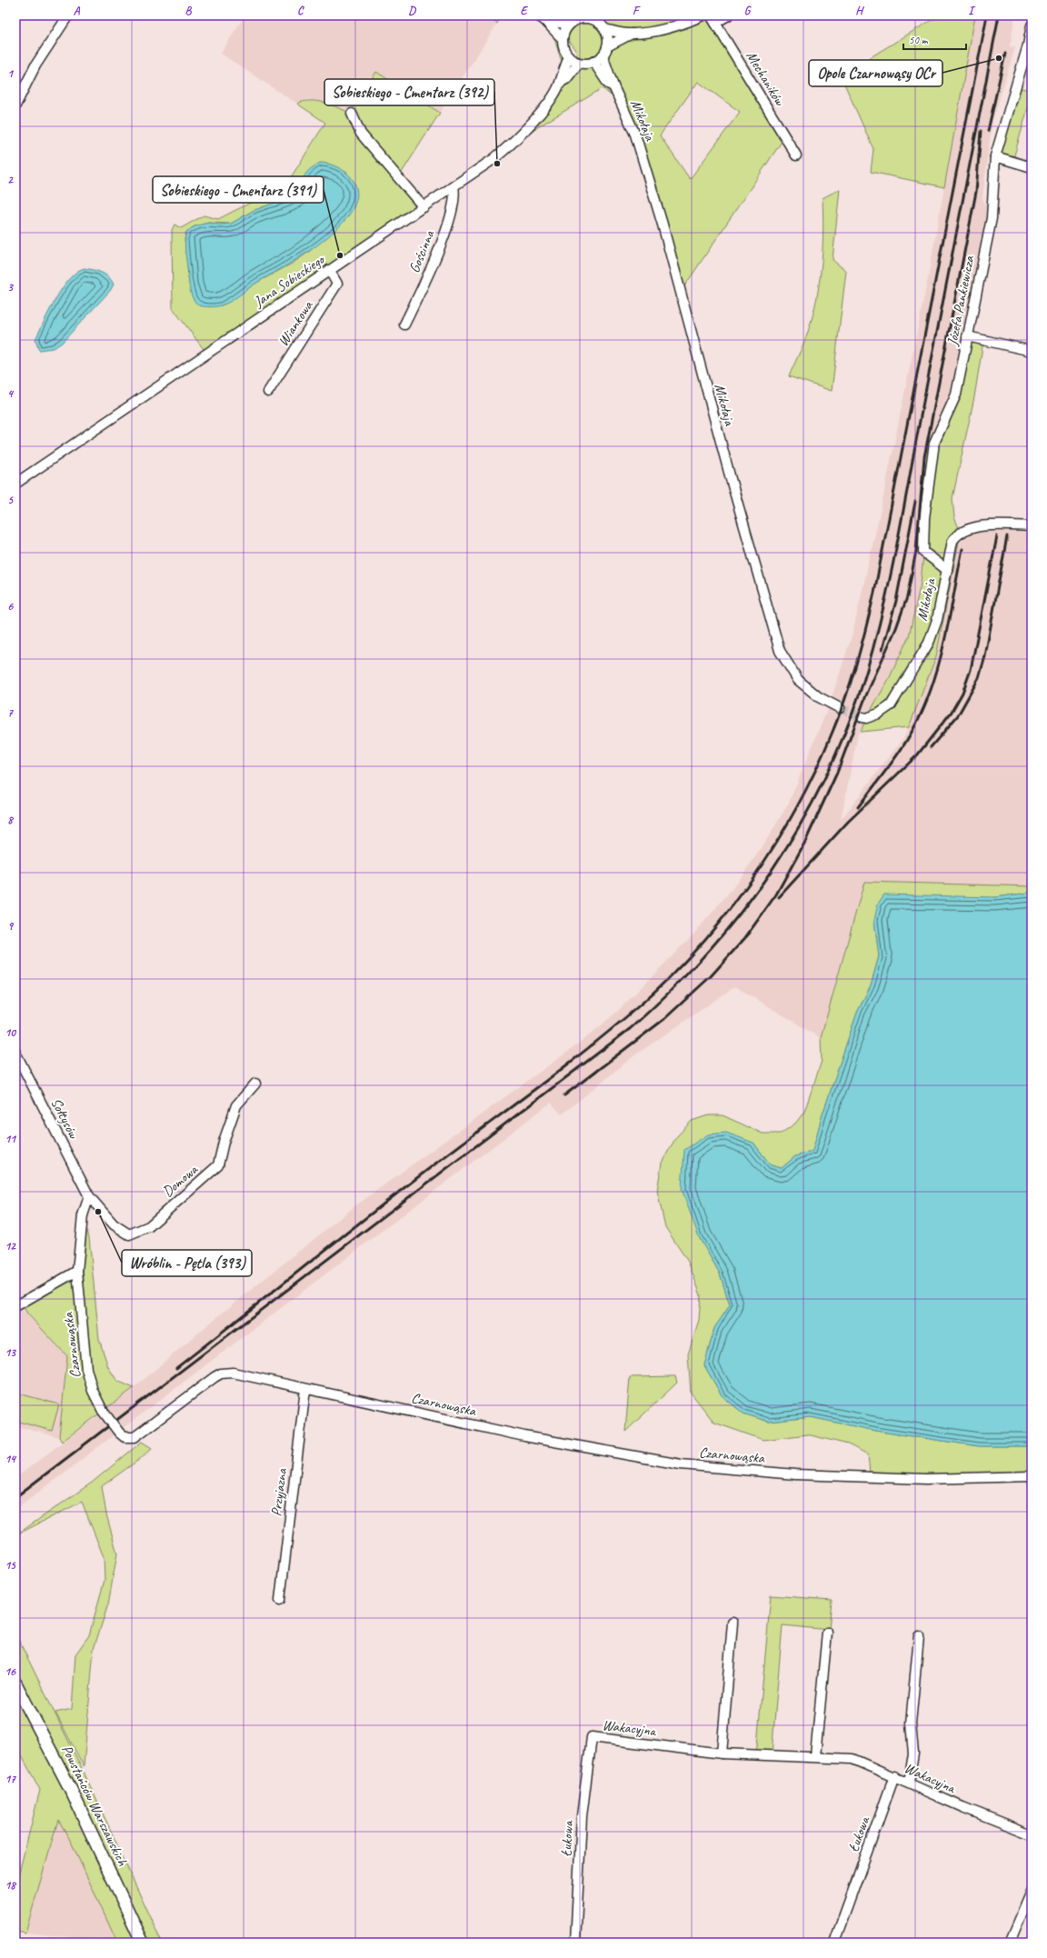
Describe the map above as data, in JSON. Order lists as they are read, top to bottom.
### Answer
{
  "streets": {
    "main road": ["Powstańców Warszawskich"],
    "street": [
      "Mechaników",
      "Mikołaja",
      "Gościnna",
      "Jana Sobieskiego",
      "Józefa Pankiewicza",
      "Wiankowa",
      "Sołtysów",
      "Domowa",
      "Czarnowąska",
      "Przyjazna",
      "Wakacyjna",
      "Łukowa"
    ]
  },
  "crossings": [
    ["Mikołaja", "Jana Sobieskiego"],
    ["Mikołaja", "Józefa Pankiewicza"],
    ["Gościnna", "Jana Sobieskiego"],
    ["Jana Sobieskiego", "Wiankowa"],
    ["Sołtysów", "Domowa"],
    ["Sołtysów", "Czarnowąska"],
    ["Domowa", "Czarnowąska"],
    ["Czarnowąska", "Przyjazna"],
    ["Wakacyjna", "Łukowa"]
  ],
  "places": [
    "Opole Czarnowąsy OCr",
    "Sobieskiego - Cmentarz (392)",
    "Sobieskiego - Cmentarz (391)",
    "Wróblin - Pętla (393)"
  ],
  "scale_bar": "50 m",
  "grid": {
    "columns": [
      "A",
      "B",
      "C",
      "D",
      "E",
      "F",
      "G",
      "H",
      "I"
    ],
    "rows": [
      "1",
      "2",
      "3",
      "4",
      "5",
      "6",
      "7",
      "8",
      "9",
      "10",
      "11",
      "12",
      "13",
      "14",
      "15",
      "16",
      "17",
      "18"
    ]
  }
}
